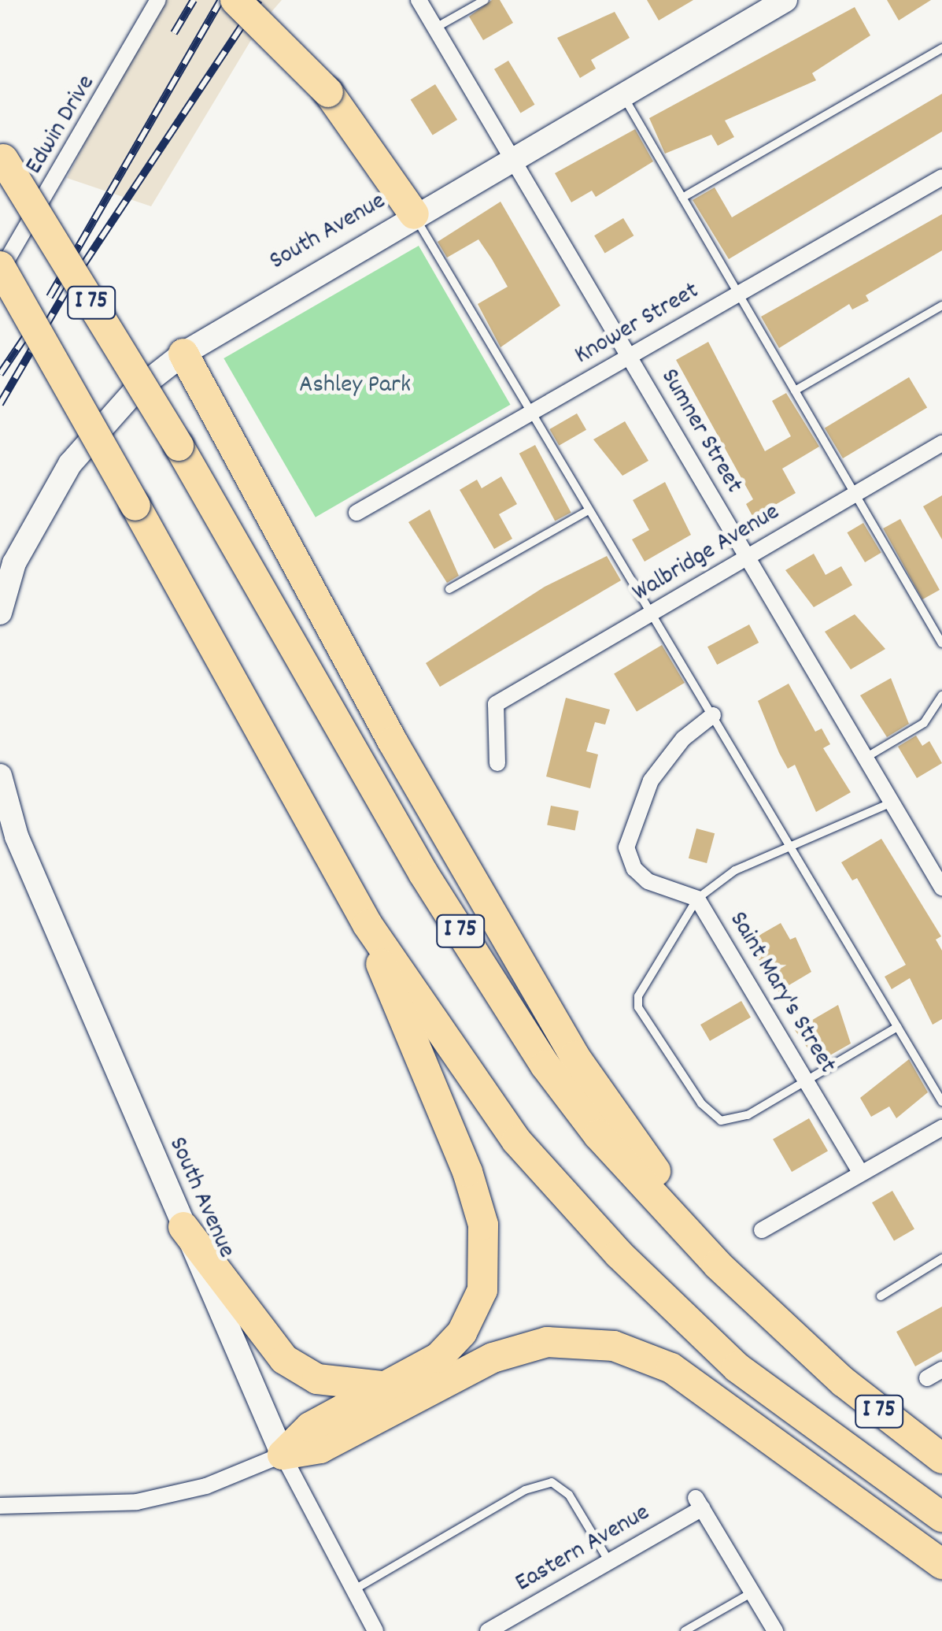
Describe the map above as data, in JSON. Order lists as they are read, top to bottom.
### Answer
{
  "streets": {
    "highway": ["I 75"],
    "street": [
      "Edwin Drive",
      "South Avenue",
      "Knower Street",
      "Sumner Street",
      "Walbridge Avenue",
      "Saint Mary's Street",
      "Eastern Avenue"
    ]
  },
  "crossings": [
    ["Edwin Drive", "I 75"],
    ["South Avenue", "Sumner Street"],
    ["Knower Street", "Sumner Street"],
    ["Sumner Street", "Walbridge Avenue"]
  ],
  "parks": ["Ashley Park"]
}
